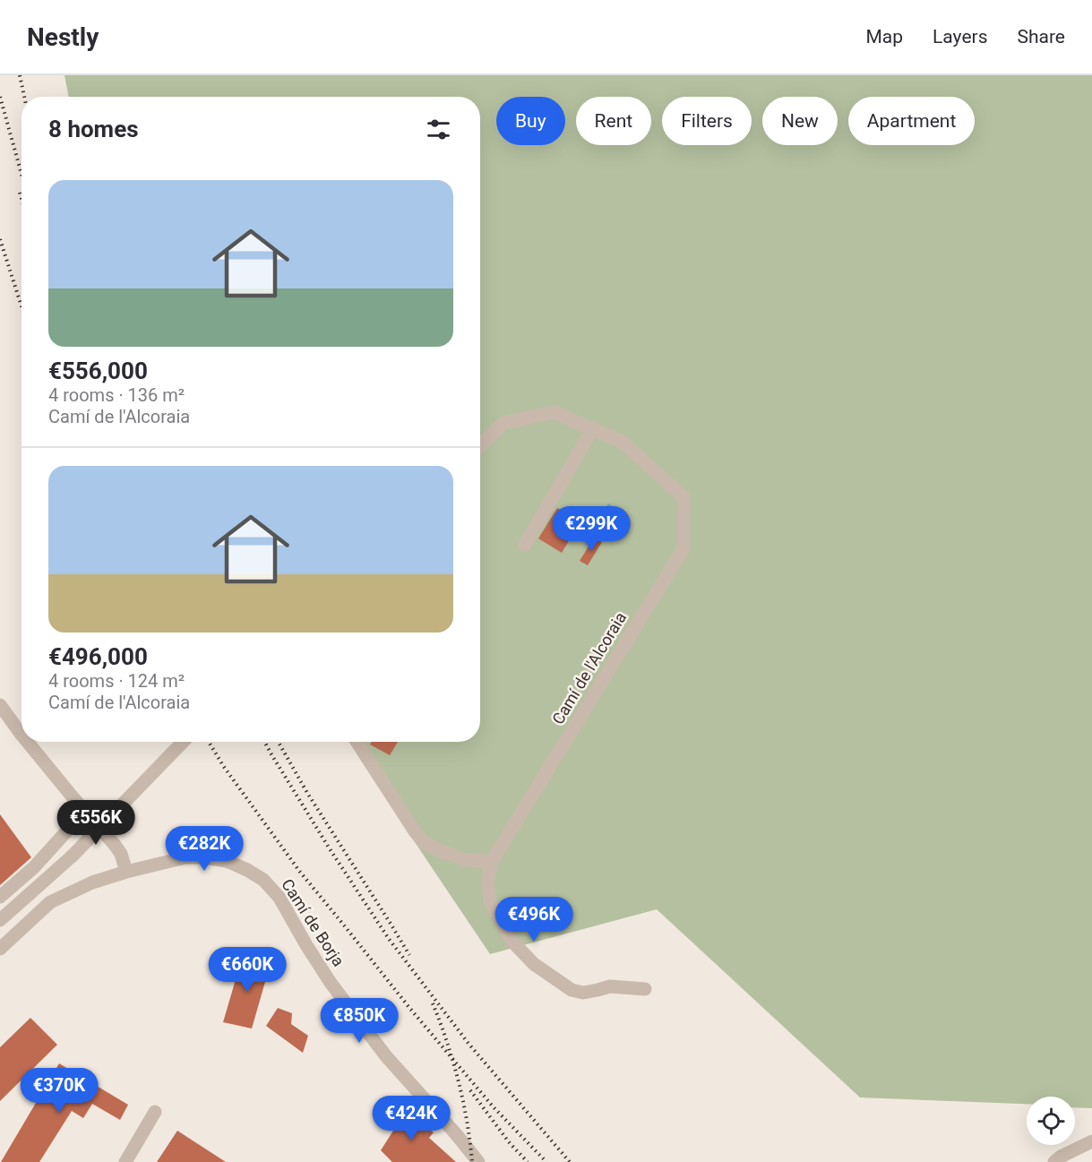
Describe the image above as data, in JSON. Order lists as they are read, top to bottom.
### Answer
{
  "streets": {
    "street": ["Camí de l'Alcoraia", "Camí de Borja"]
  },
  "page": {
    "header": "Nestly",
    "nav": ["Map", "Layers", "Share"],
    "chip": [
      "Buy",
      "Rent",
      "Filters",
      "New",
      "Apartment"
    ],
    "heading": "8 homes",
    "list": [
      {
        "name": "€556,000",
        "note": "4 rooms · 136 m² · Camí de l'Alcoraia"
      },
      {
        "name": "€496,000",
        "note": "4 rooms · 124 m² · Camí de l'Alcoraia"
      }
    ],
    "price": [
      "€299K",
      "€556K",
      "€282K",
      "€496K",
      "€660K",
      "€850K",
      "€370K",
      "€424K"
    ]
  }
}
